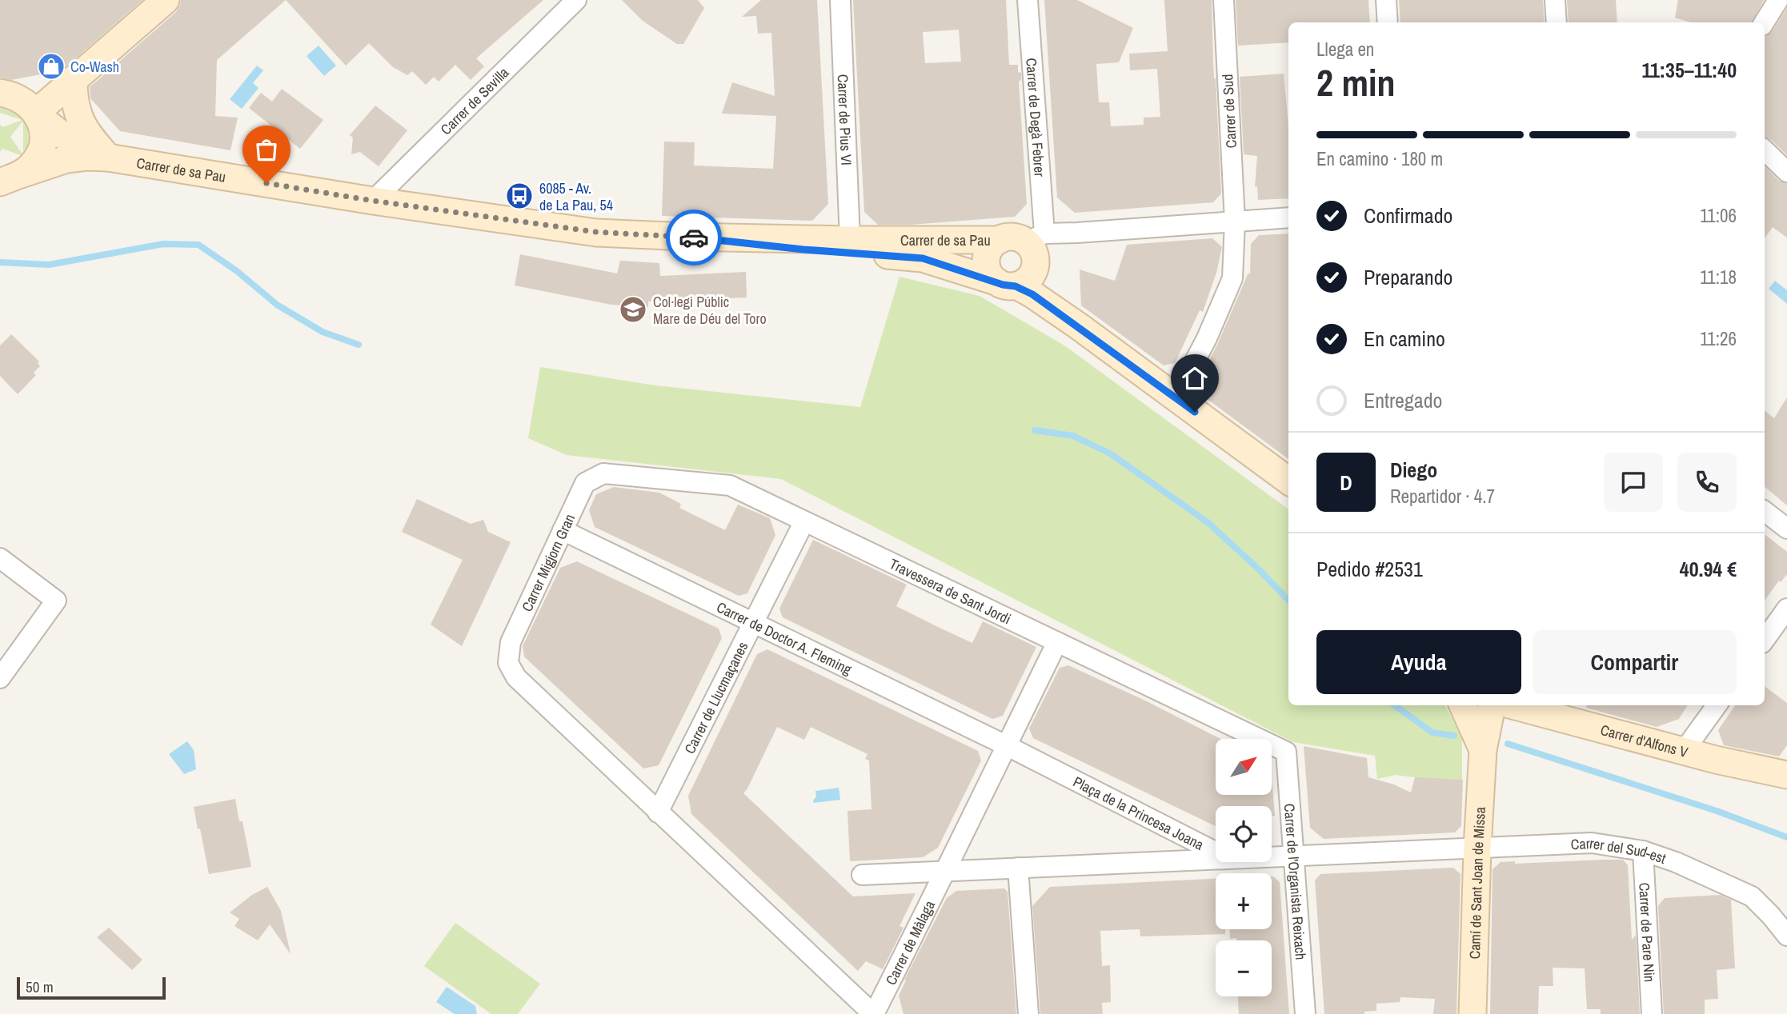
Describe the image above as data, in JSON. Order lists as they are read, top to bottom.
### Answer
{
  "streets": {
    "street": [
      "Carrer de Sevilla",
      "Carrer de Sud",
      "Carrer de Degà Febrer",
      "Carrer de Pius VI",
      "Carrer de sa Pau",
      "Carrer Migjorn Gran",
      "Travessera de Sant Jordi",
      "Carrer de Doctor A. Fleming",
      "Carrer de Llucmaçanes",
      "Carrer d'Alfons V",
      "Plaça de la Princesa Joana",
      "Carrer del Sud-est",
      "Camí de Sant Joan de Missa",
      "Carrer de l'Organista Reixach",
      "Carrer de Pare Nin",
      "Carrer de Màlaga"
    ]
  },
  "crossings": [
    ["Carrer de Sevilla", "Carrer de sa Pau"],
    ["Carrer de Sud", "Carrer de sa Pau"],
    ["Carrer de Degà Febrer", "Carrer de sa Pau"],
    ["Carrer de Pius VI", "Carrer de sa Pau"],
    ["Carrer Migjorn Gran", "Travessera de Sant Jordi"],
    ["Carrer Migjorn Gran", "Carrer de Doctor A. Fleming"],
    ["Carrer Migjorn Gran", "Carrer de Llucmaçanes"],
    ["Travessera de Sant Jordi", "Carrer de Llucmaçanes"],
    ["Travessera de Sant Jordi", "Carrer de l'Organista Reixach"],
    ["Carrer de Doctor A. Fleming", "Carrer de Llucmaçanes"],
    ["Carrer de Doctor A. Fleming", "Plaça de la Princesa Joana"],
    ["Plaça de la Princesa Joana", "Carrer de Màlaga"],
    ["Carrer del Sud-est", "Camí de Sant Joan de Missa"],
    ["Carrer del Sud-est", "Carrer de l'Organista Reixach"],
    ["Carrer del Sud-est", "Carrer de Pare Nin"]
  ],
  "places": {
    "shop": ["Co-Wash"],
    "bus stop": ["6085 - Av. de La Pau, 54"],
    "school or university": ["Col·legi Públic Mare de Déu del Toro"]
  },
  "scale_bar": "50 m",
  "north": "top right",
  "page": {
    "heading": ["2 min", "Llega en", "11:35–11:40"],
    "panel": [
      "Diego",
      "Repartidor · 4.7",
      "Pedido #2531",
      "40.94 €"
    ],
    "bar": "En camino · 180 m",
    "list": [
      ["Confirmado", "11:06"],
      ["Preparando", "11:18"],
      ["En camino", "11:26"],
      "Entregado"
    ],
    "round": "D",
    "buttons": ["Ayuda", "Compartir"],
    "map_buttons": ["+", "−"],
    "scale": "50 m"
  }
}
